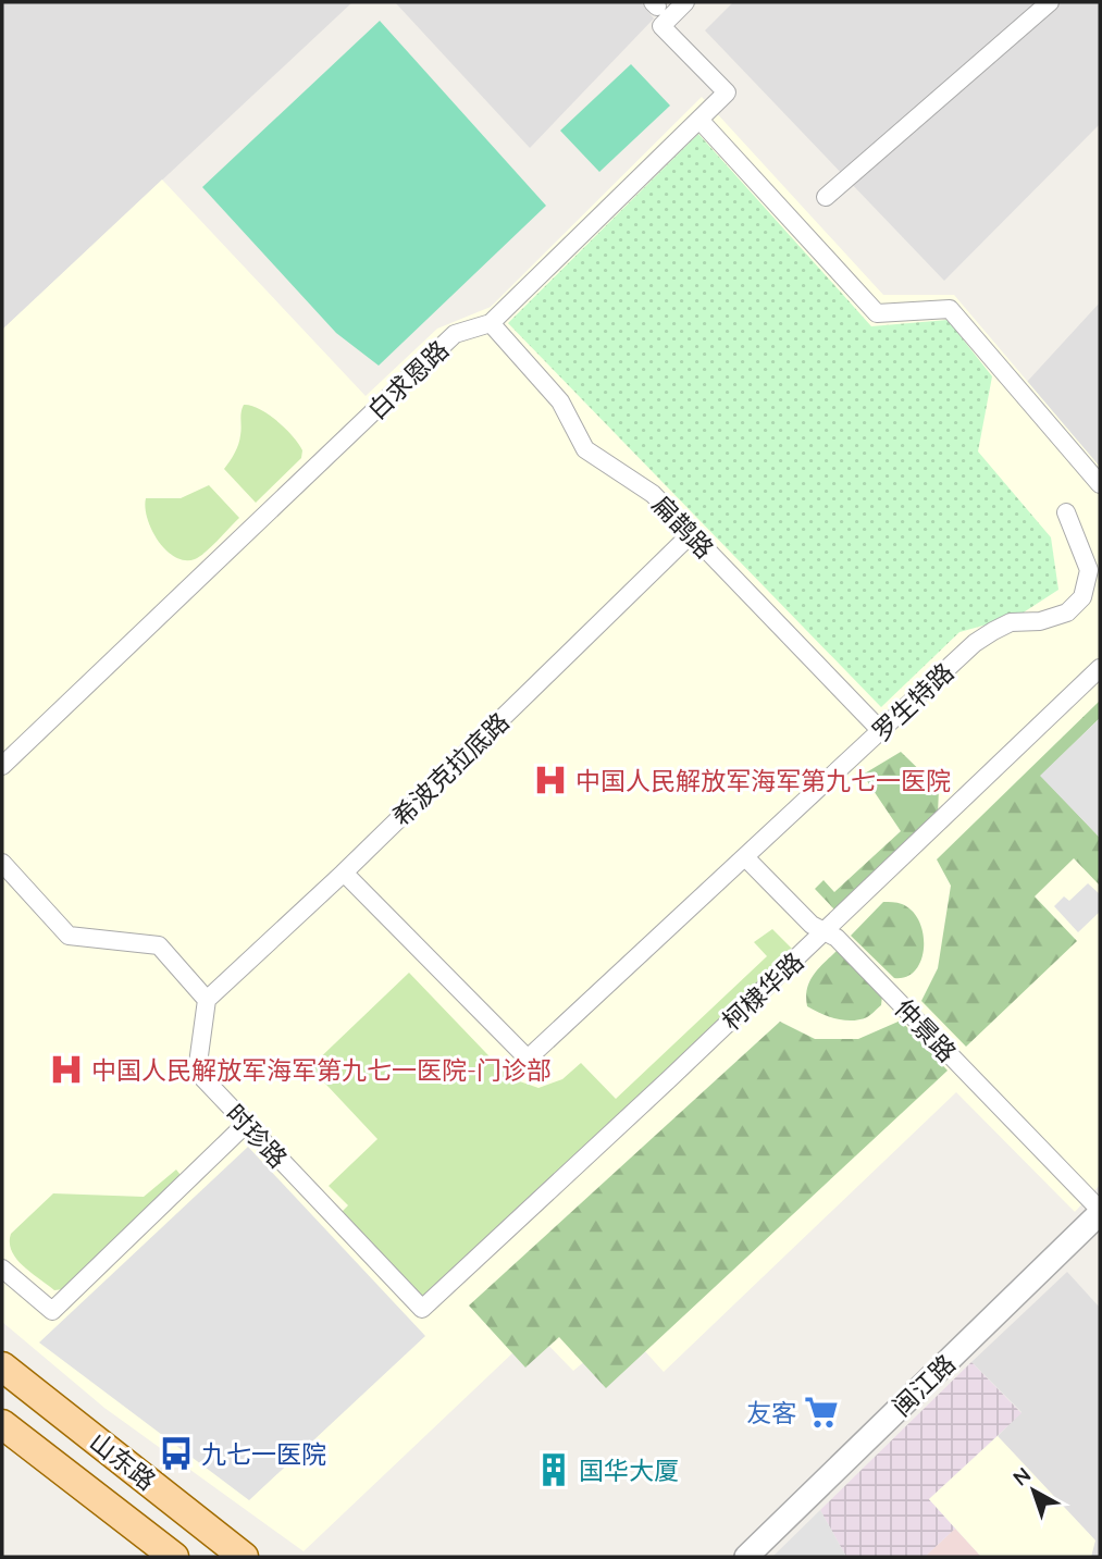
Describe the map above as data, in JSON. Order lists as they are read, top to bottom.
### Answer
{
  "streets": {
    "main road": ["山东路"],
    "street": [
      "白求恩路",
      "扁鹊路",
      "罗生特路",
      "希波克拉底路",
      "柯棣华路",
      "仲景路",
      "时珍路",
      "闽江路"
    ]
  },
  "crossings": [
    ["白求恩路", "扁鹊路"],
    ["扁鹊路", "罗生特路"],
    ["扁鹊路", "希波克拉底路"],
    ["罗生特路", "希波克拉底路"],
    ["罗生特路", "仲景路"],
    ["希波克拉底路", "时珍路"],
    ["柯棣华路", "仲景路"],
    ["柯棣华路", "时珍路"],
    ["仲景路", "闽江路"]
  ],
  "places": {
    "hospital": ["中国人民解放军海军第九七一医院", "中国人民解放军海军第九七一医院-门诊部"],
    "supermarket": ["友客"],
    "bus stop": ["九七一医院"],
    "building": ["国华大厦"]
  },
  "north": "top left"
}
